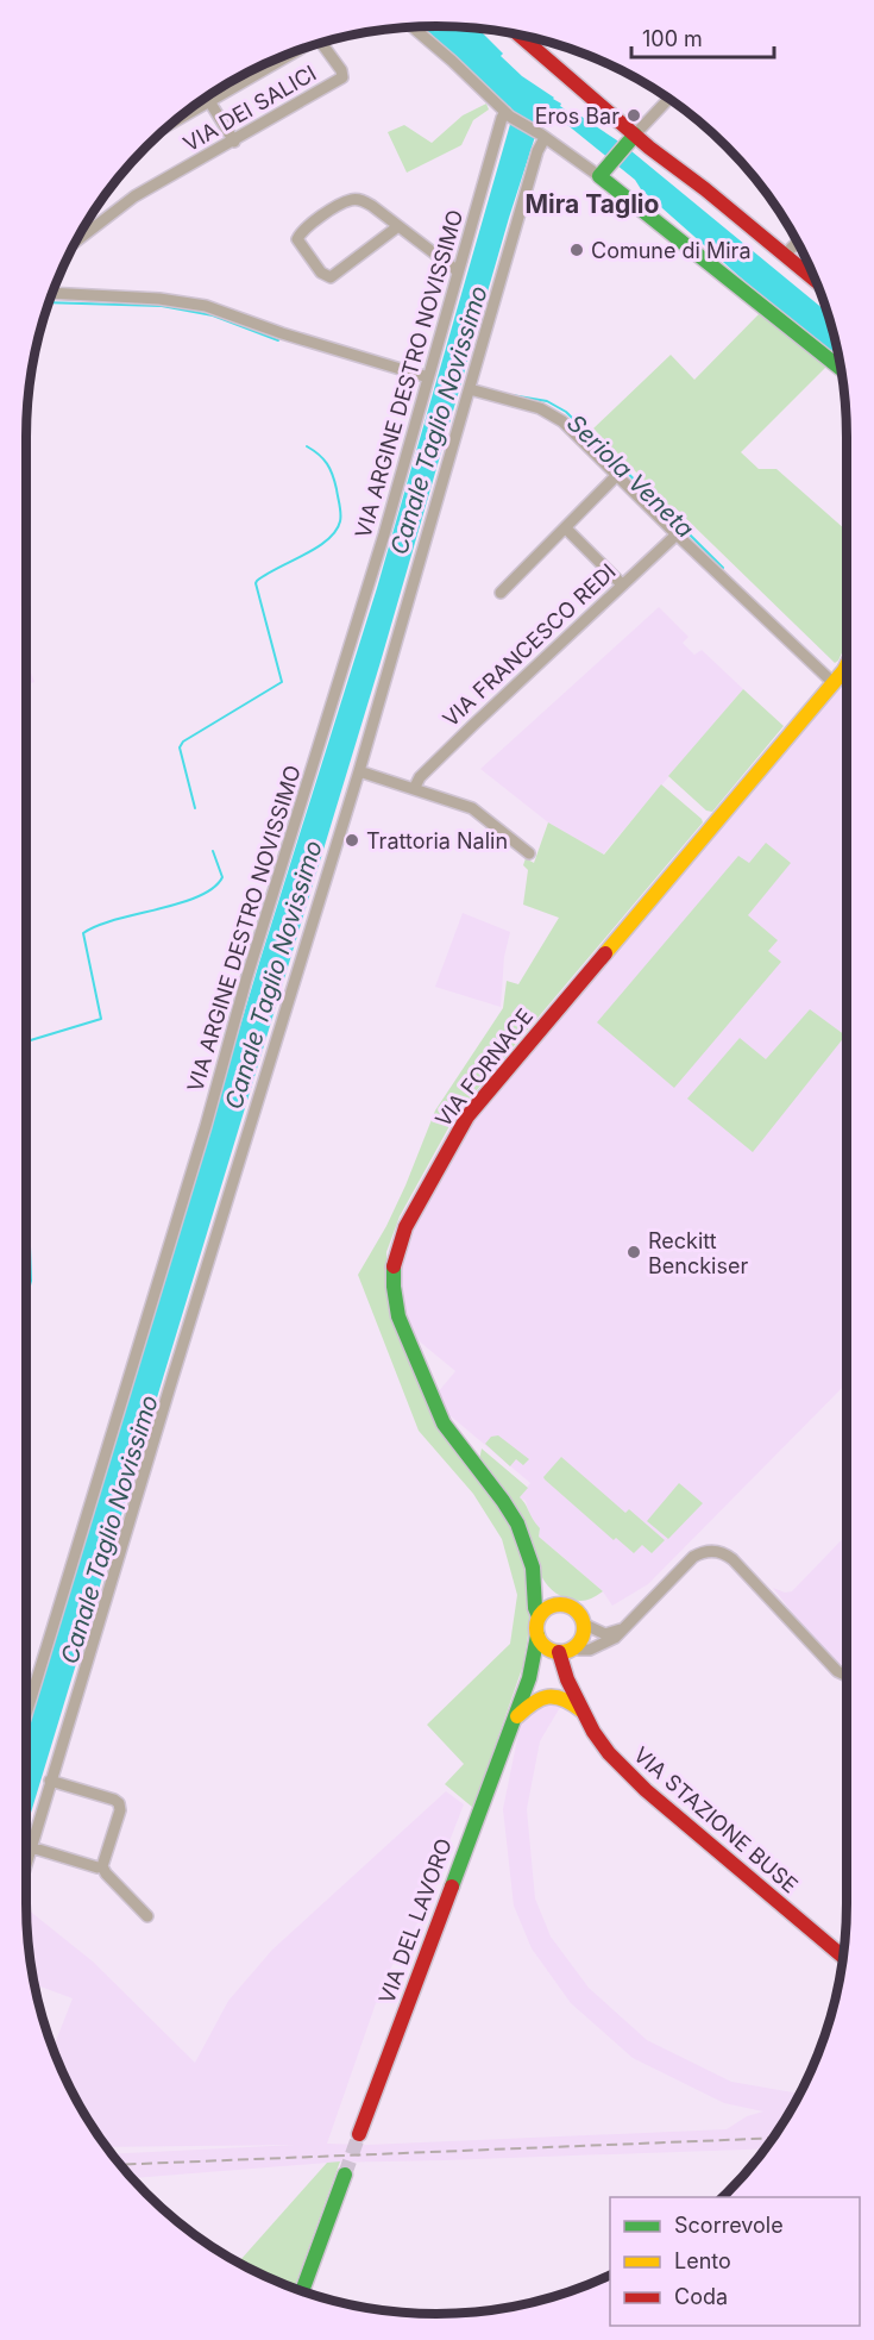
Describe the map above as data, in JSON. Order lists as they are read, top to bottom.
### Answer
{
  "streets": {
    "street": [
      "VIA DEI SALICI",
      "VIA ARGINE DESTRO NOVISSIMO",
      "VIA FRANCESCO REDI",
      "VIA FORNACE",
      "VIA STAZIONE BUSE",
      "VIA DEL LAVORO"
    ]
  },
  "crossings": [
    ["VIA FORNACE", "VIA STAZIONE BUSE"],
    ["VIA FORNACE", "VIA DEL LAVORO"],
    ["VIA STAZIONE BUSE", "VIA DEL LAVORO"]
  ],
  "districts": ["Mira Taglio"],
  "water": ["Canale Taglio Novissimo", "Seriola Veneta"],
  "places": [
    "Eros Bar",
    "Comune di Mira",
    "Trattoria Nalin",
    "Reckitt Benckiser"
  ],
  "legend": ["Scorrevole", "Lento", "Coda"],
  "scale_bar": "100 m"
}
